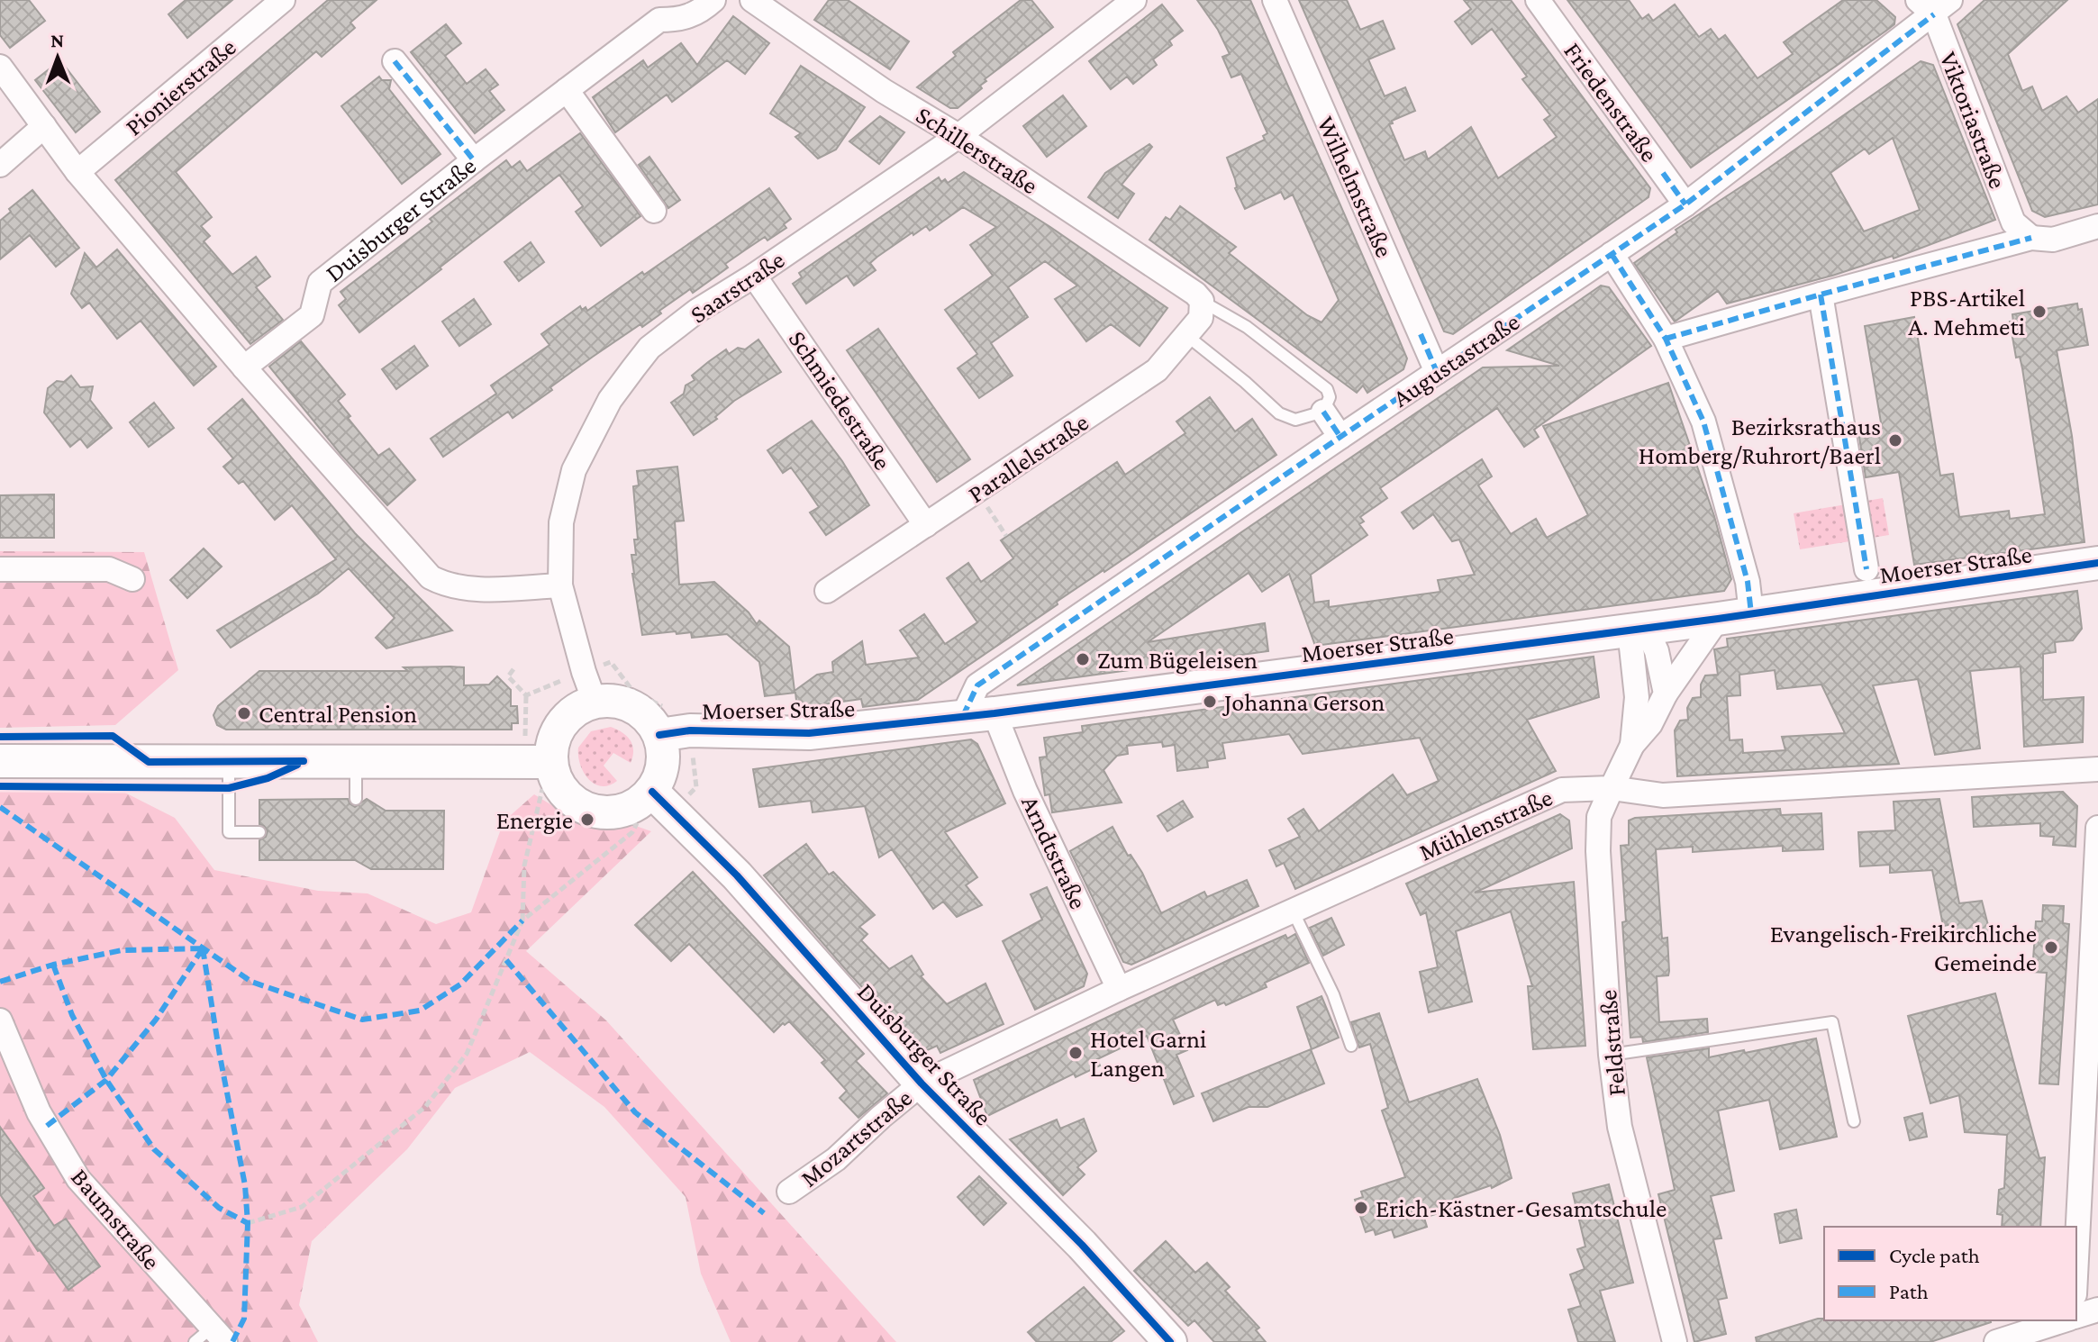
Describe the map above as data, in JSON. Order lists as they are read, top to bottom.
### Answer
{
  "streets": {
    "main road": ["Duisburger Straße", "Moerser Straße"],
    "street": [
      "Pionierstraße",
      "Friedenstraße",
      "Viktoriastraße",
      "Schillerstraße",
      "Wilhelmstraße",
      "Saarstraße",
      "Augustastraße",
      "Schmiedestraße",
      "Parallelstraße",
      "Mühlenstraße",
      "Arndtstraße",
      "Feldstraße",
      "Mozartstraße",
      "Baumstraße"
    ]
  },
  "crossings": [
    ["Friedenstraße", "Augustastraße"],
    ["Viktoriastraße", "Augustastraße"],
    ["Schillerstraße", "Saarstraße"],
    ["Schillerstraße", "Parallelstraße"],
    ["Wilhelmstraße", "Augustastraße"],
    ["Duisburger Straße", "Saarstraße"],
    ["Duisburger Straße", "Moerser Straße"],
    ["Duisburger Straße", "Mühlenstraße"],
    ["Duisburger Straße", "Mozartstraße"],
    ["Saarstraße", "Schmiedestraße"],
    ["Saarstraße", "Moerser Straße"],
    ["Augustastraße", "Moerser Straße"],
    ["Augustastraße", "Arndtstraße"],
    ["Schmiedestraße", "Parallelstraße"],
    ["Moerser Straße", "Arndtstraße"],
    ["Moerser Straße", "Feldstraße"],
    ["Mühlenstraße", "Arndtstraße"],
    ["Mühlenstraße", "Feldstraße"],
    ["Mühlenstraße", "Mozartstraße"]
  ],
  "places": [
    "PBS-Artikel A. Mehmeti",
    "Bezirksrathaus Homberg/Ruhrort/Baerl",
    "Zum Bügeleisen",
    "Johanna Gerson",
    "Central Pension",
    "Energie",
    "Evangelisch-Freikirchliche Gemeinde",
    "Hotel Garni Langen",
    "Erich-Kästner-Gesamtschule"
  ],
  "legend": ["Cycle path", "Path"],
  "north": "top"
}
